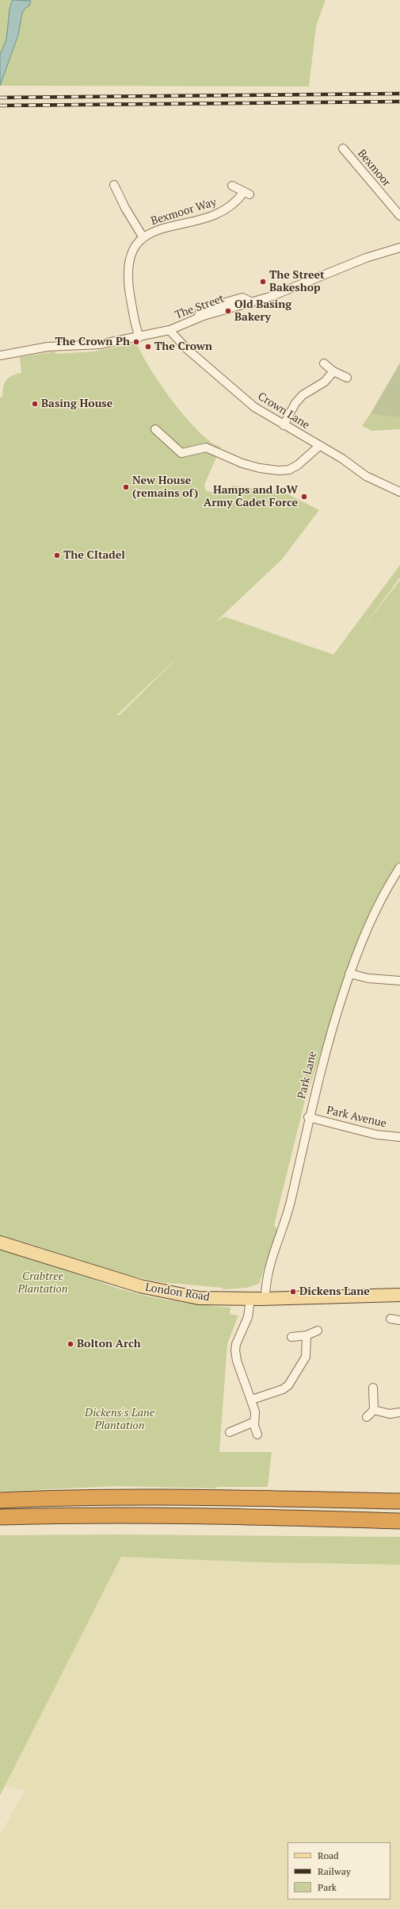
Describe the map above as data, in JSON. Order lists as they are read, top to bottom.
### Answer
{
  "streets": {
    "main road": ["London Road"],
    "street": [
      "Bexmoor",
      "Bexmoor Way",
      "The Street",
      "Crown Lane",
      "Park Lane",
      "Park Avenue"
    ]
  },
  "crossings": [
    ["Bexmoor Way", "The Street"],
    ["The Street", "Crown Lane"],
    ["Park Lane", "Park Avenue"],
    ["Park Lane", "London Road"]
  ],
  "parks": ["Crabtree Plantation", "Dickens's Lane Plantation"],
  "places": [
    "The Street Bakeshop",
    "Old Basing Bakery",
    "The Crown Ph",
    "The Crown",
    "Basing House",
    "New House (remains of)",
    "Hamps and IoW Army Cadet Force",
    "The CItadel",
    "Dickens Lane",
    "Bolton Arch"
  ],
  "legend": ["Road", "Railway", "Park"]
}
